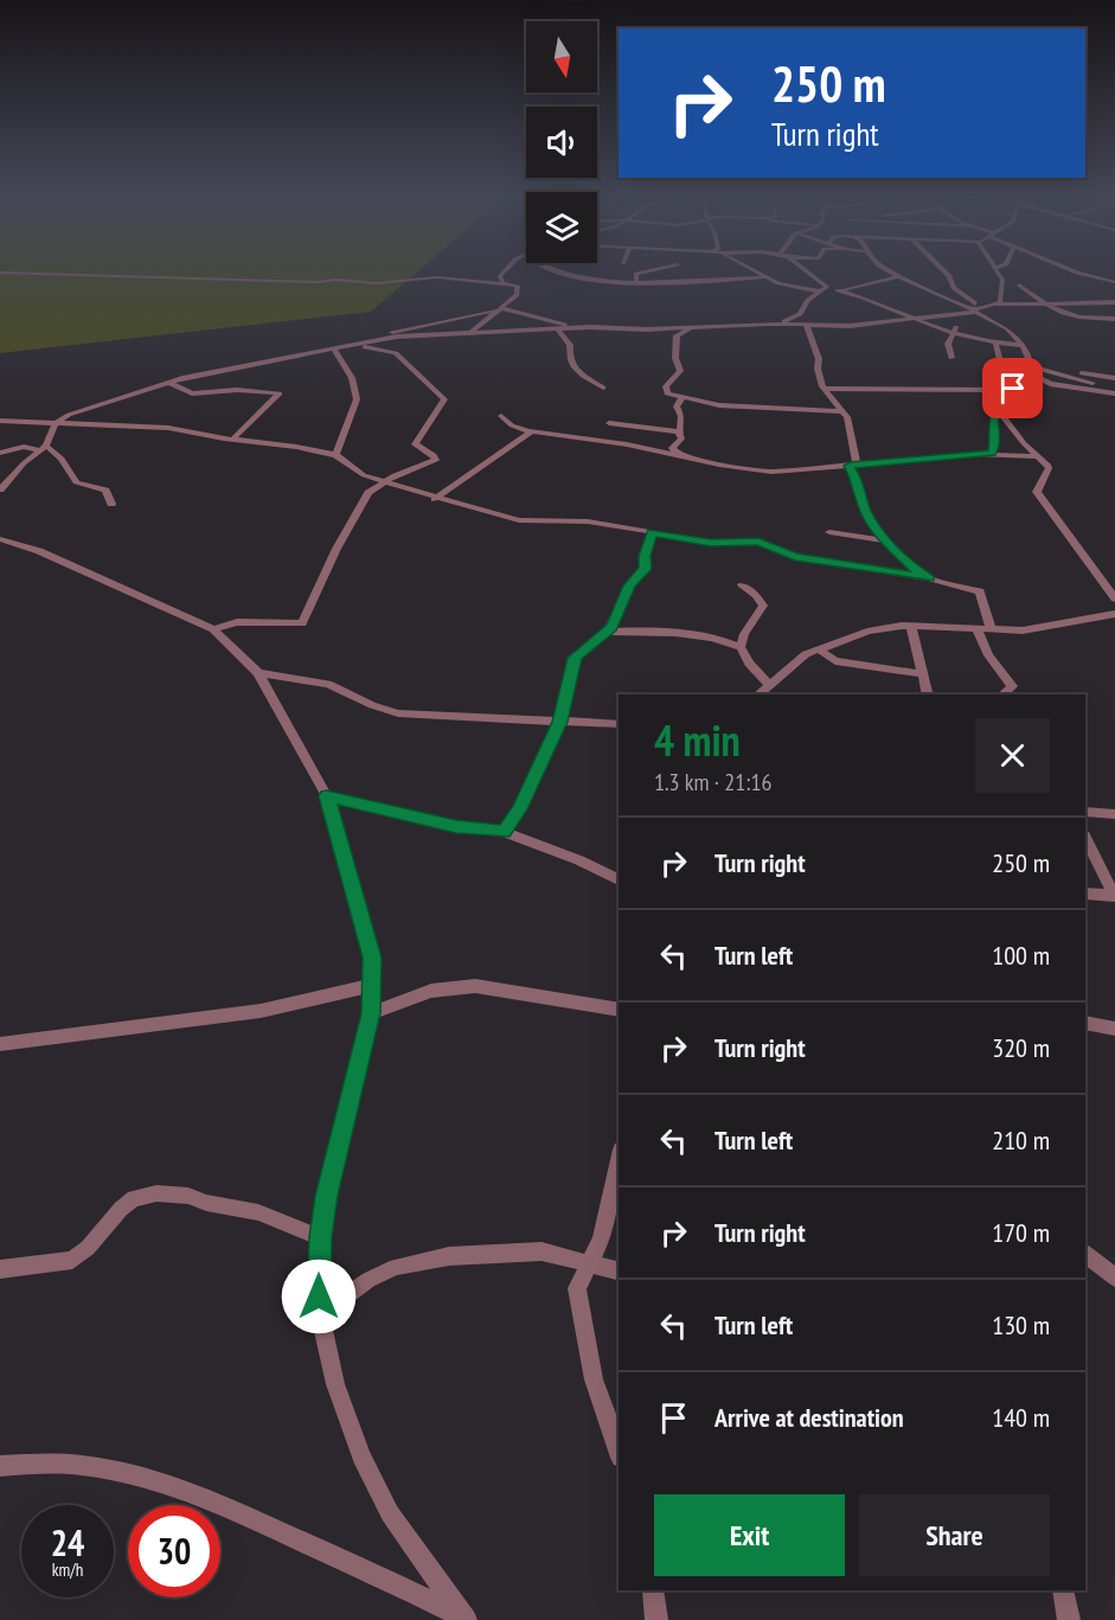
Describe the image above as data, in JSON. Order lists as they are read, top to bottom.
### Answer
{
  "north": "bottom",
  "page": {
    "turn": ["250 m", "Turn right"],
    "heading": ["4 min", "1.3 km · 21:16"],
    "list": [
      {
        "name": "Turn right",
        "value": "250 m"
      },
      {
        "name": "Turn left",
        "value": "100 m"
      },
      {
        "name": "Turn right",
        "value": "320 m"
      },
      {
        "name": "Turn left",
        "value": "210 m"
      },
      {
        "name": "Turn right",
        "value": "170 m"
      },
      {
        "name": "Turn left",
        "value": "130 m"
      },
      {
        "name": "Arrive at destination",
        "value": "140 m"
      }
    ],
    "buttons": ["Exit", "Share"],
    "speed": "24 km/h",
    "limit": "30"
  }
}
